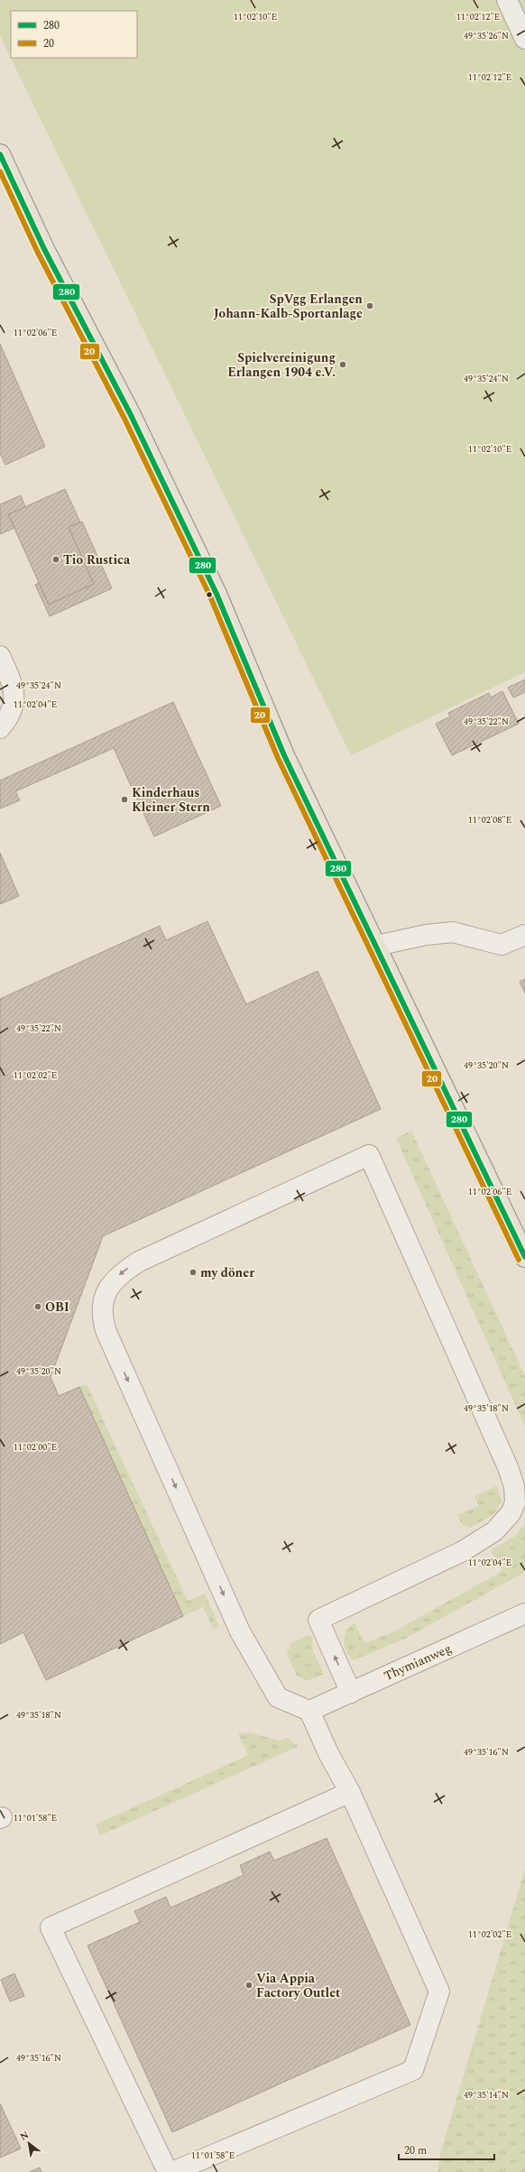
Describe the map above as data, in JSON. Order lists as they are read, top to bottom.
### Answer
{
  "streets": {
    "street": ["Thymianweg"]
  },
  "places": [
    "SpVgg Erlangen Johann-Kalb-Sportanlage",
    "Spielvereinigung Erlangen 1904 e.V.",
    "Tio Rustica",
    "Kinderhaus Kleiner Stern",
    "my döner",
    "OBI",
    "Via Appia Factory Outlet"
  ],
  "lines": ["transit line 280", "transit line 20"],
  "legend": ["280", "20"],
  "scale_bar": "20 m",
  "north": "top left",
  "coordinates": [
    "11°02'10\"E",
    "11°02'12\"E",
    "49°35'26\"N",
    "11°02'06\"E",
    "49°35'24\"N",
    "11°02'04\"E",
    "49°35'22\"N",
    "11°02'08\"E",
    "49°35'20\"N",
    "11°02'02\"E",
    "49°35'18\"N",
    "11°02'00\"E",
    "49°35'16\"N",
    "11°01'58\"E",
    "49°35'14\"N"
  ]
}
